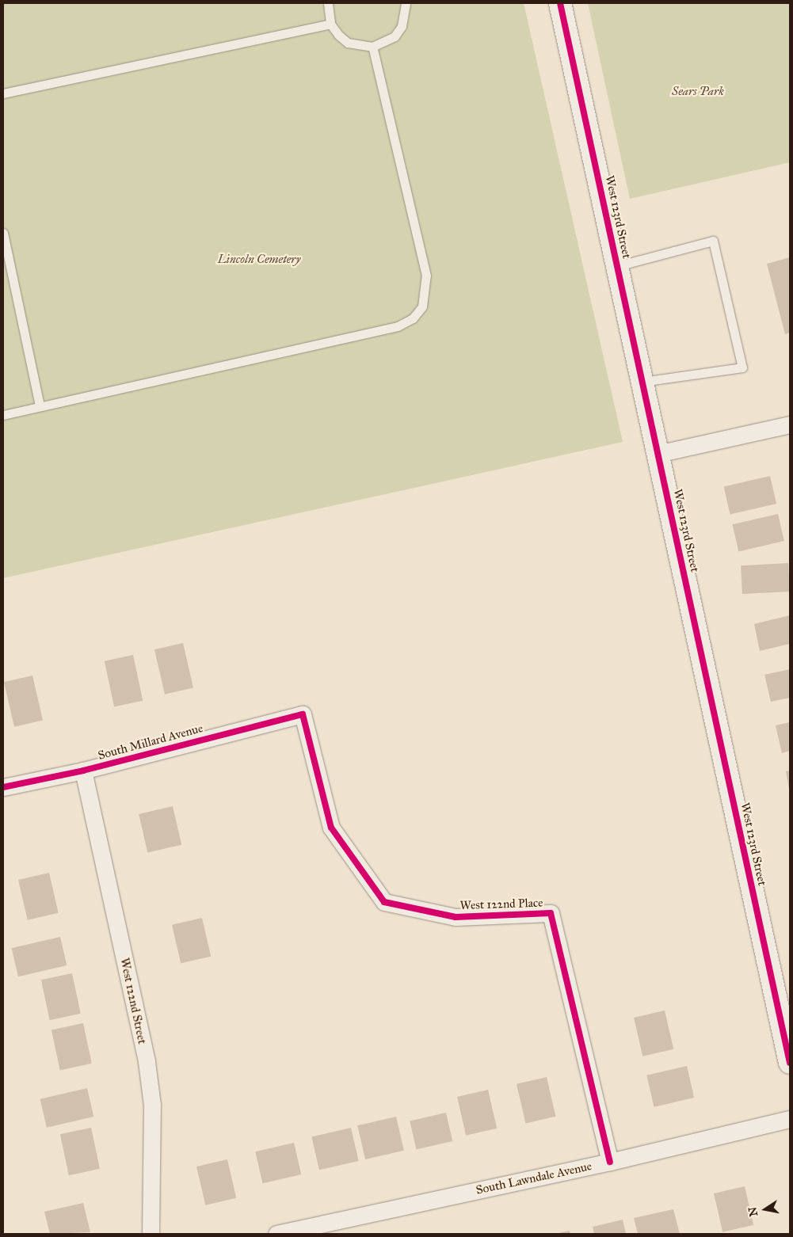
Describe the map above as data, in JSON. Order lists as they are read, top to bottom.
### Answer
{
  "streets": {
    "street": [
      "West 123rd Street",
      "South Millard Avenue",
      "West 122nd Place",
      "West 122nd Street",
      "South Lawndale Avenue"
    ]
  },
  "crossings": [
    ["South Millard Avenue", "West 122nd Place"],
    ["South Millard Avenue", "West 122nd Street"],
    ["West 122nd Place", "South Lawndale Avenue"]
  ],
  "parks": ["Sears Park", "Lincoln Cemetery"],
  "north": "left"
}
